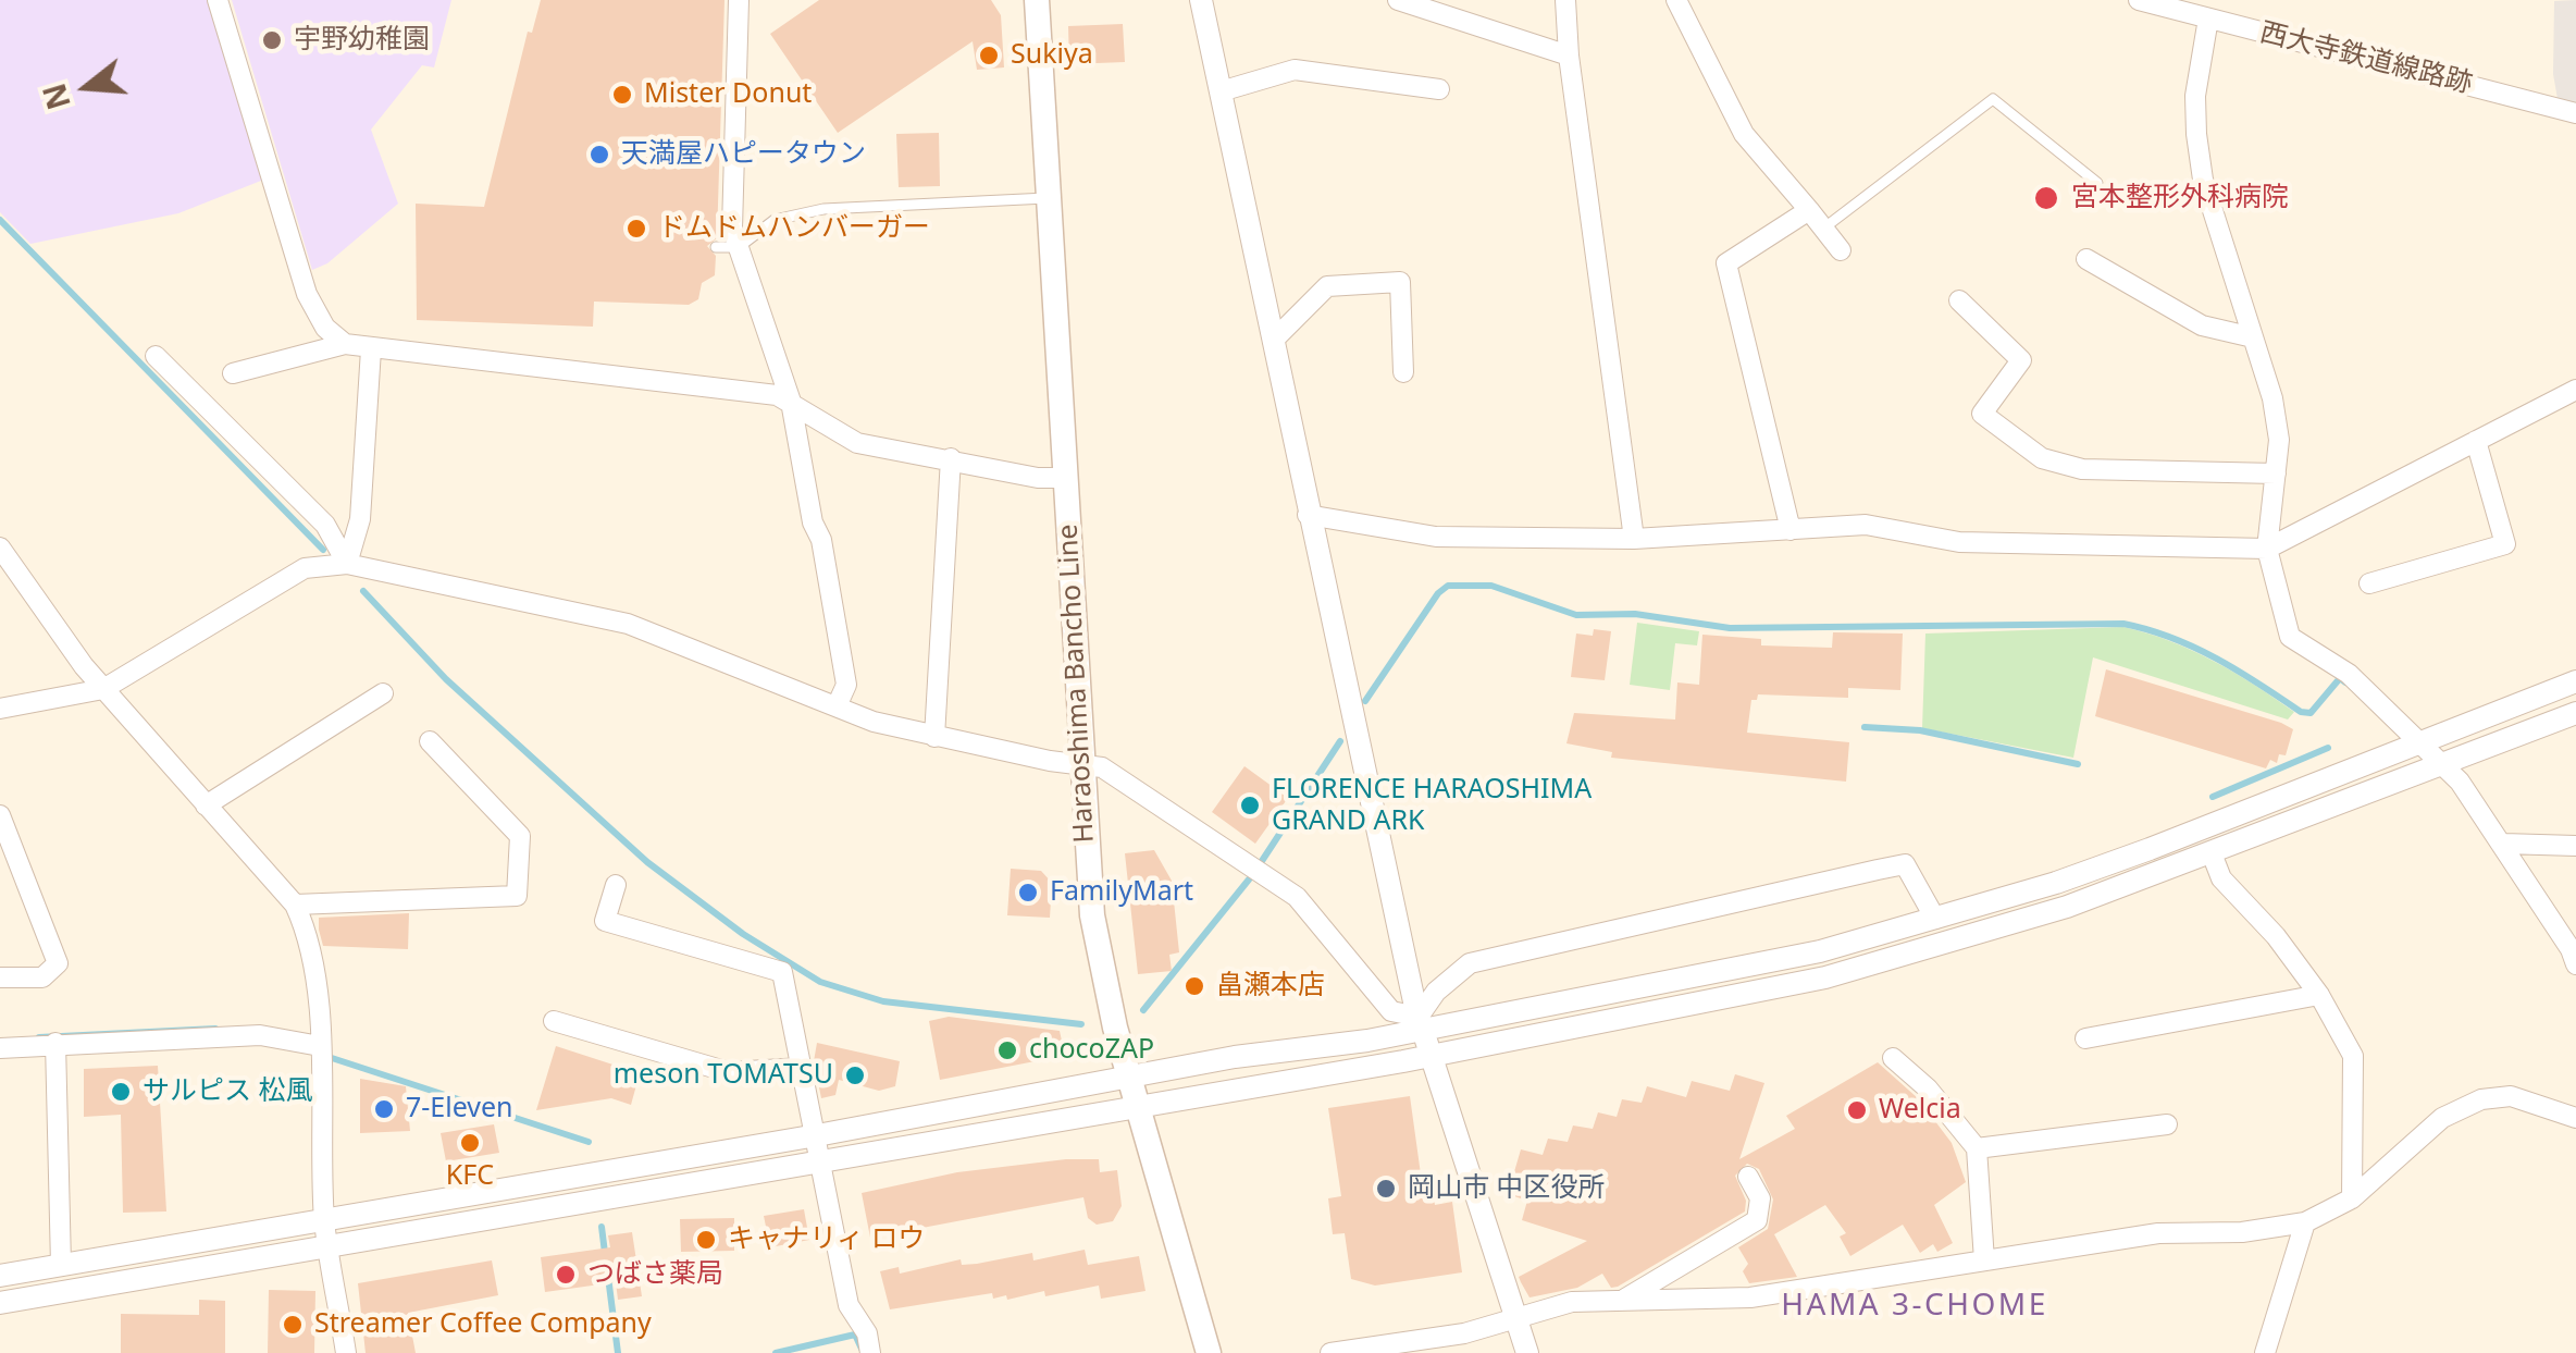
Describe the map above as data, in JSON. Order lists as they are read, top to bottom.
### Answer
{
  "streets": {
    "main road": ["Haraoshima Bancho Line"],
    "street": ["西大寺鉄道線路跡"]
  },
  "districts": ["HAMA 3-CHOME"],
  "places": [
    "宇野幼稚園",
    "Sukiya",
    "Mister Donut",
    "天満屋ハピータウン",
    "宮本整形外科病院",
    "ドムドムハンバーガー",
    "FLORENCE HARAOSHIMA GRAND ARK",
    "FamilyMart",
    "畠瀬本店",
    "chocoZAP",
    "meson TOMATSU",
    "サルピス 松風",
    "7-Eleven",
    "Welcia",
    "KFC",
    "岡山市 中区役所",
    "キャナリィ ロウ",
    "つばさ薬局",
    "Streamer Coffee Company"
  ],
  "north": "left"
}
